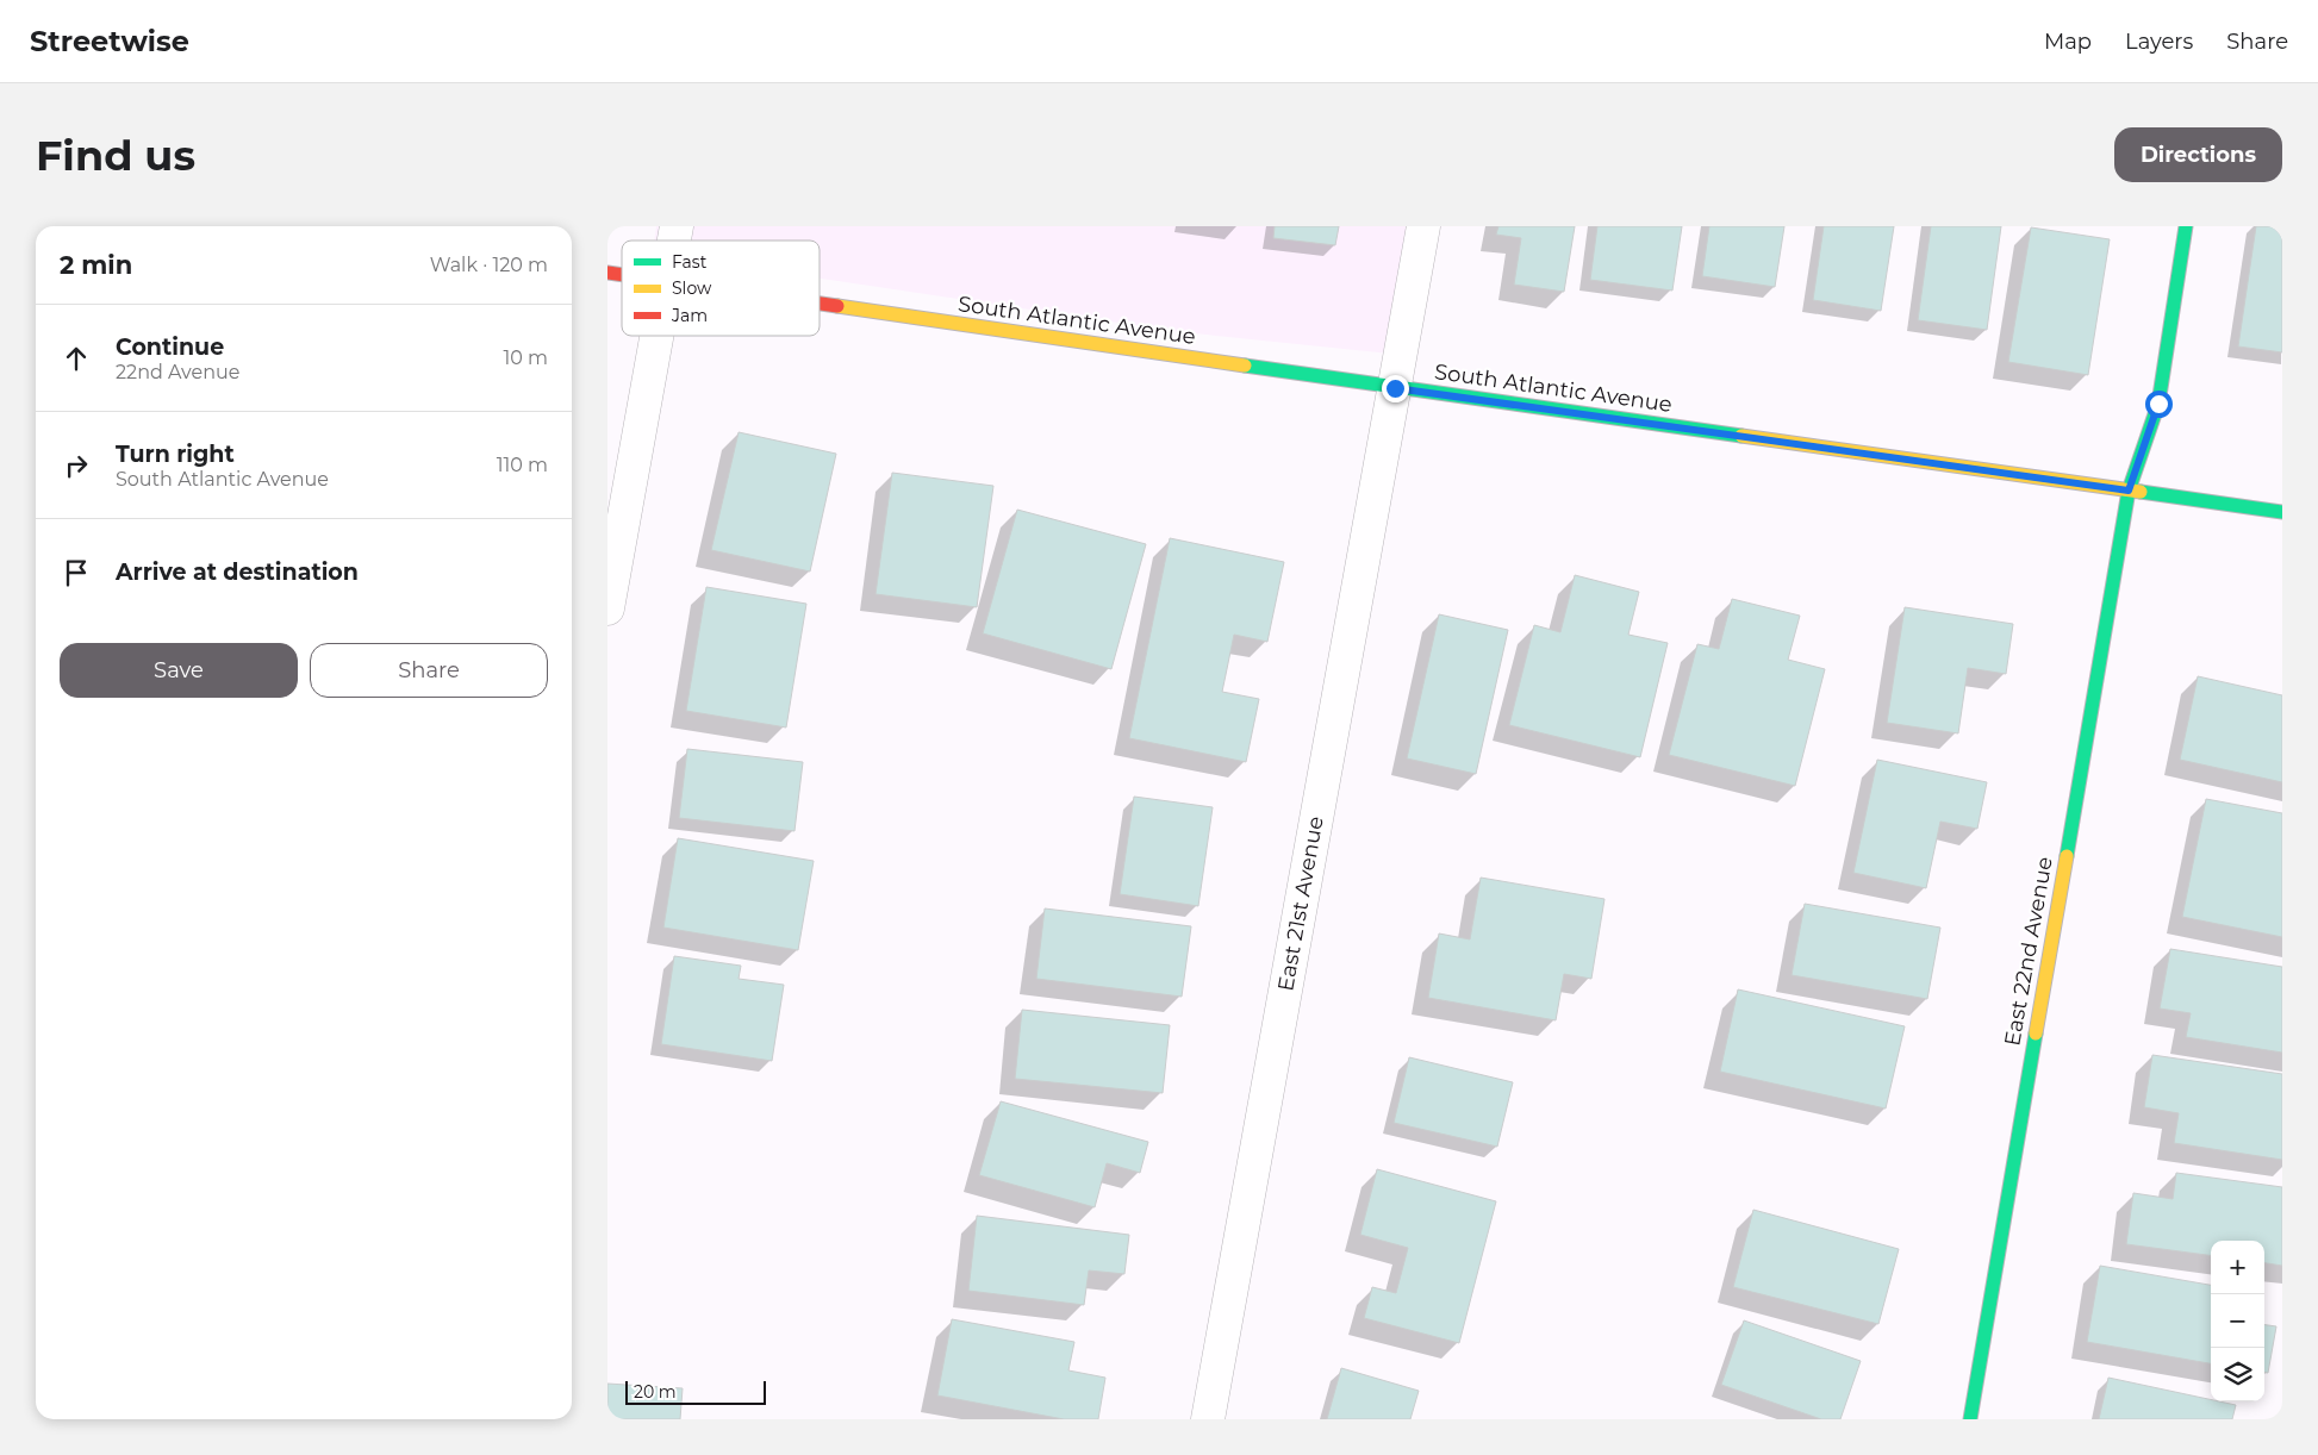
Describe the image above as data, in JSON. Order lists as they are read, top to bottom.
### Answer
{
  "streets": {
    "main road": ["South Atlantic Avenue", "East 22nd Avenue"],
    "street": ["East 21st Avenue"]
  },
  "crossings": [
    ["South Atlantic Avenue", "East 21st Avenue"],
    ["South Atlantic Avenue", "East 22nd Avenue"]
  ],
  "legend": ["Fast", "Slow", "Jam"],
  "scale_bar": "20 m",
  "page": {
    "header": "Streetwise",
    "nav": ["Map", "Layers", "Share"],
    "buttons": [
      "Directions",
      ["Save", "Share"]
    ],
    "title": "Find us",
    "heading": ["2 min", "Walk · 120 m"],
    "list": [
      ["Continue", "22nd Avenue", "10 m"],
      ["Turn right", "South Atlantic Avenue", "110 m"],
      "Arrive at destination"
    ],
    "map_buttons": ["+", "−"],
    "scale": "20 m"
  }
}
